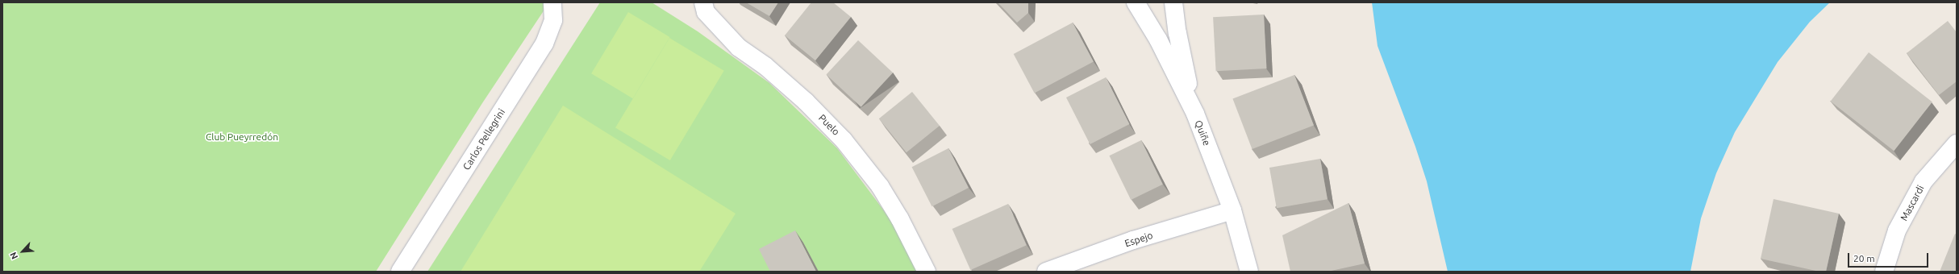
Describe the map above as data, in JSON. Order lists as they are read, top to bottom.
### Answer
{
  "streets": {
    "street": [
      "Puelo",
      "Quiñe",
      "Carlos Pellegrini",
      "Mascardi",
      "Espejo"
    ]
  },
  "crossings": [
    ["Quiñe", "Espejo"]
  ],
  "parks": ["Club Pueyrredón"],
  "scale_bar": "20 m",
  "north": "bottom left"
}
